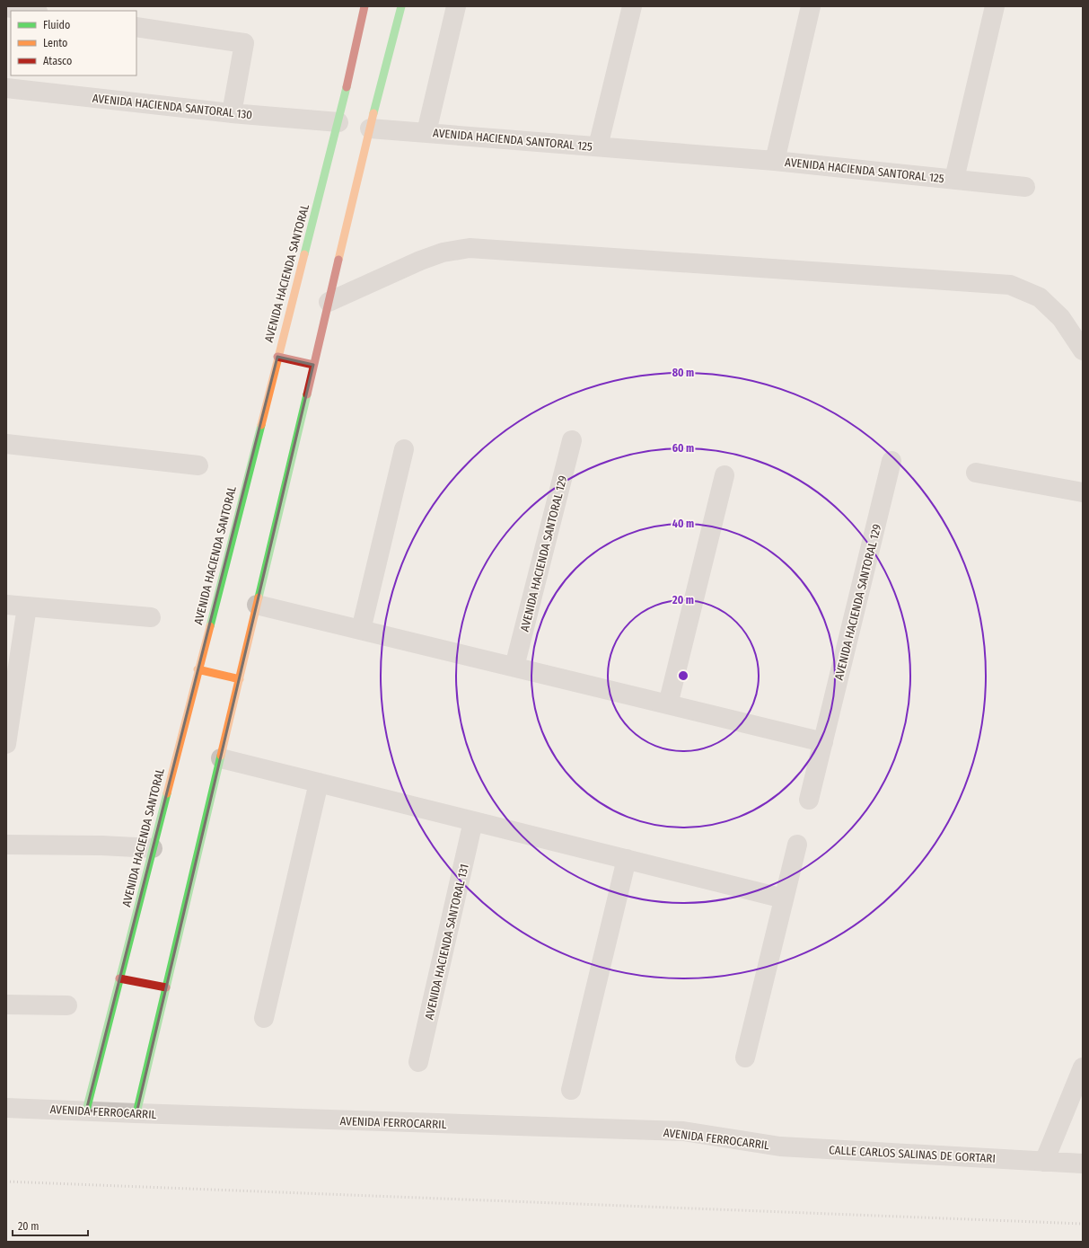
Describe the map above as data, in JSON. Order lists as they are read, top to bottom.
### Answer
{
  "streets": {
    "street": [
      "AVENIDA HACIENDA SANTORAL 130",
      "AVENIDA HACIENDA SANTORAL 125",
      "AVENIDA HACIENDA SANTORAL",
      "AVENIDA HACIENDA SANTORAL 129",
      "AVENIDA HACIENDA SANTORAL 131",
      "AVENIDA FERROCARRIL",
      "CALLE CARLOS SALINAS DE GORTARI"
    ]
  },
  "crossings": [
    ["AVENIDA HACIENDA SANTORAL 130", "AVENIDA HACIENDA SANTORAL"],
    ["AVENIDA HACIENDA SANTORAL", "AVENIDA FERROCARRIL"],
    ["AVENIDA FERROCARRIL", "CALLE CARLOS SALINAS DE GORTARI"]
  ],
  "legend": ["Fluido", "Lento", "Atasco"],
  "scale_bar": "20 m",
  "rings": [
    "80 m",
    "60 m",
    "40 m",
    "20 m"
  ]
}
